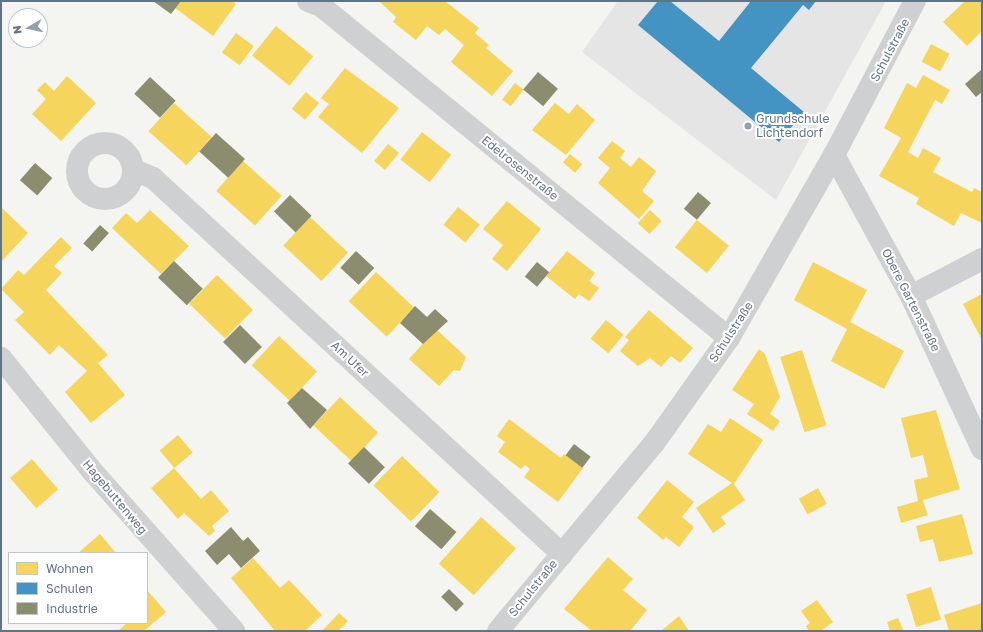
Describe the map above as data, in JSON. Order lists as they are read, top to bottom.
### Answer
{
  "streets": {
    "street": [
      "Schulstraße",
      "Edelrosenstraße",
      "Obere Gartenstraße",
      "Am Ufer",
      "Hagebuttenweg"
    ]
  },
  "crossings": [
    ["Schulstraße", "Edelrosenstraße"],
    ["Schulstraße", "Obere Gartenstraße"],
    ["Schulstraße", "Am Ufer"]
  ],
  "places": ["Grundschule Lichtendorf"],
  "legend": ["Wohnen", "Schulen", "Industrie"],
  "north": "left"
}
